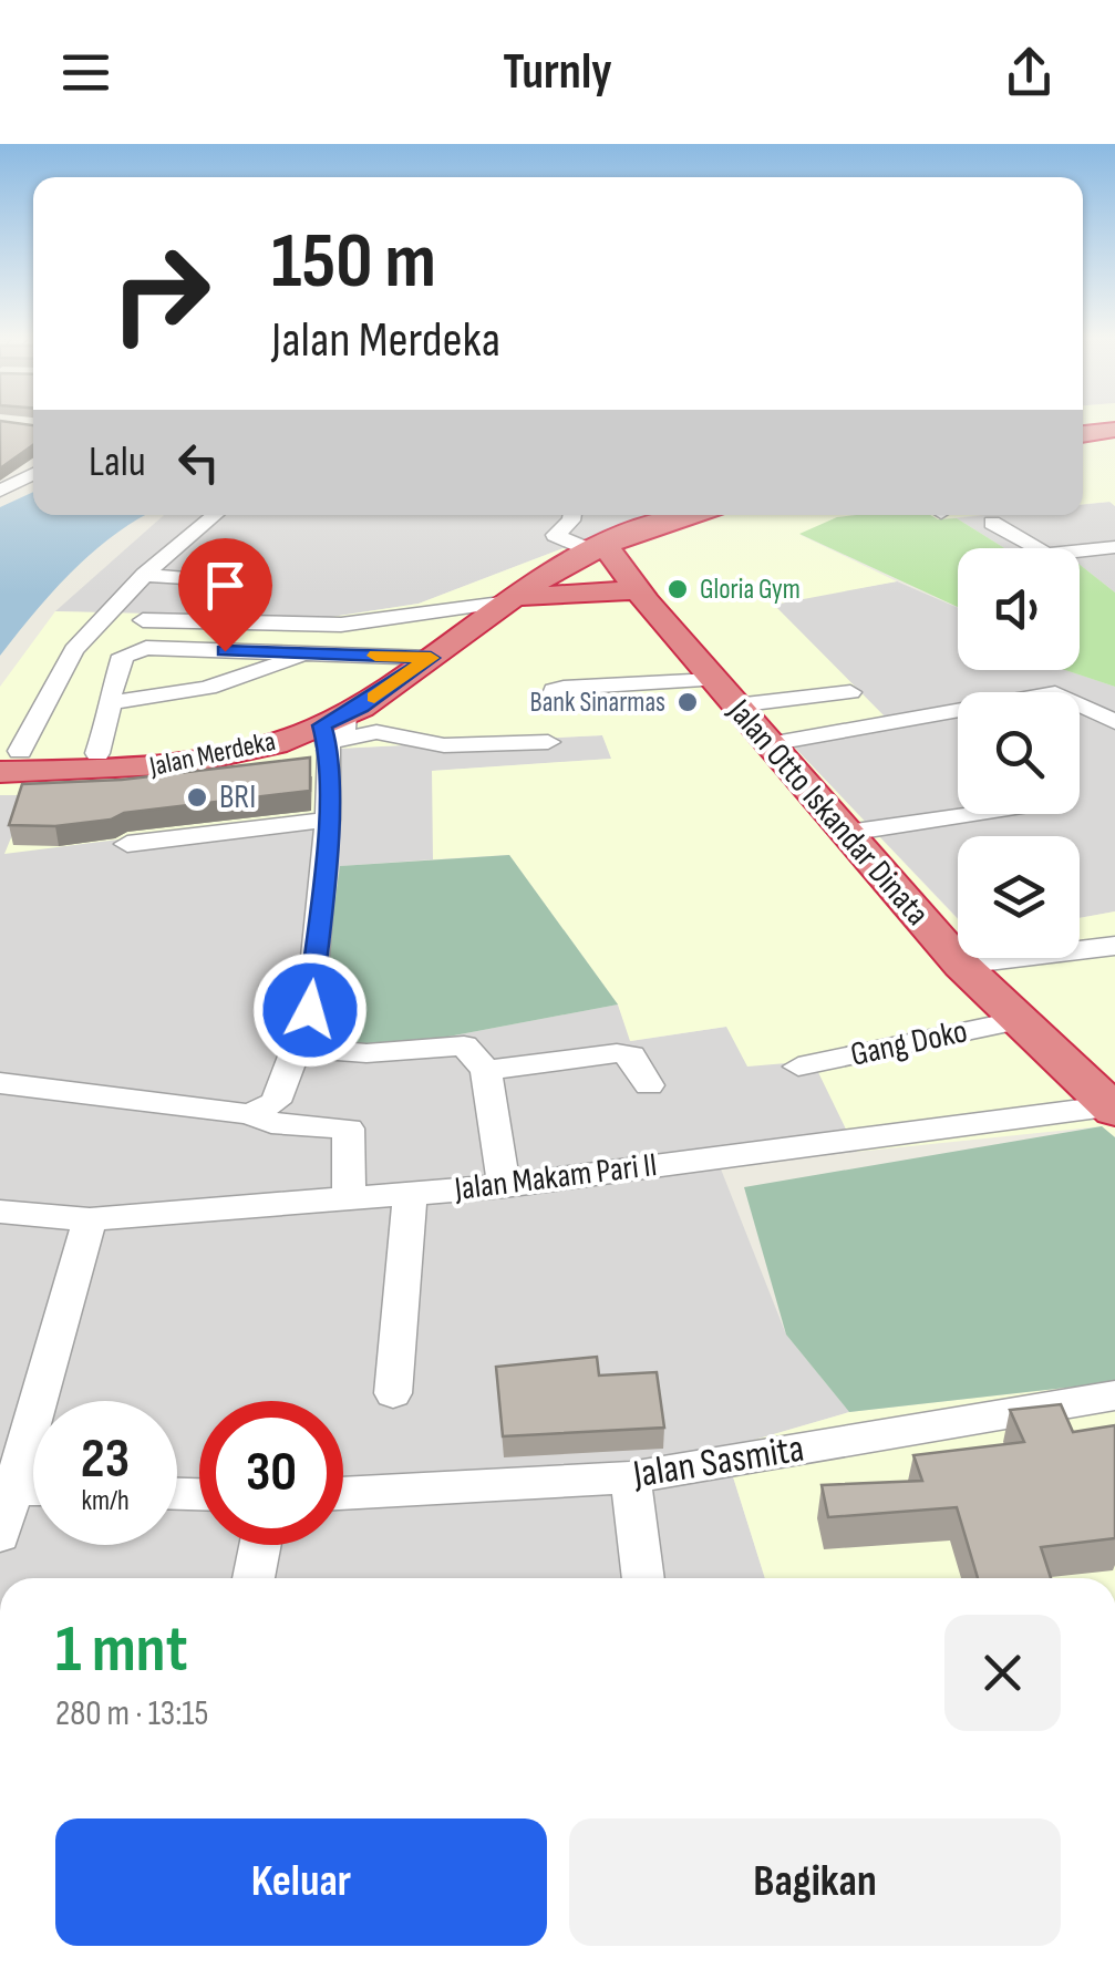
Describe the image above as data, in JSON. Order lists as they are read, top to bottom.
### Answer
{
  "streets": {
    "highway": ["Jalan Merdeka", "Jalan Otto Iskandar Dinata"],
    "street": ["Gang Doko", "Jalan Makam Pari II", "Jalan Sasmita"]
  },
  "crossings": [
    ["Jalan Merdeka", "Jalan Otto Iskandar Dinata"],
    ["Jalan Otto Iskandar Dinata", "Gang Doko"],
    ["Jalan Otto Iskandar Dinata", "Jalan Makam Pari II"]
  ],
  "places": ["Gloria Gym", "Bank Sinarmas", "BRI"],
  "page": {
    "header": "Turnly",
    "turn": ["150 m", "Jalan Merdeka"],
    "then": "Lalu",
    "speed": "23 km/h",
    "limit": "30",
    "heading": ["1 mnt", "280 m · 13:15"],
    "buttons": ["Keluar", "Bagikan"]
  }
}
